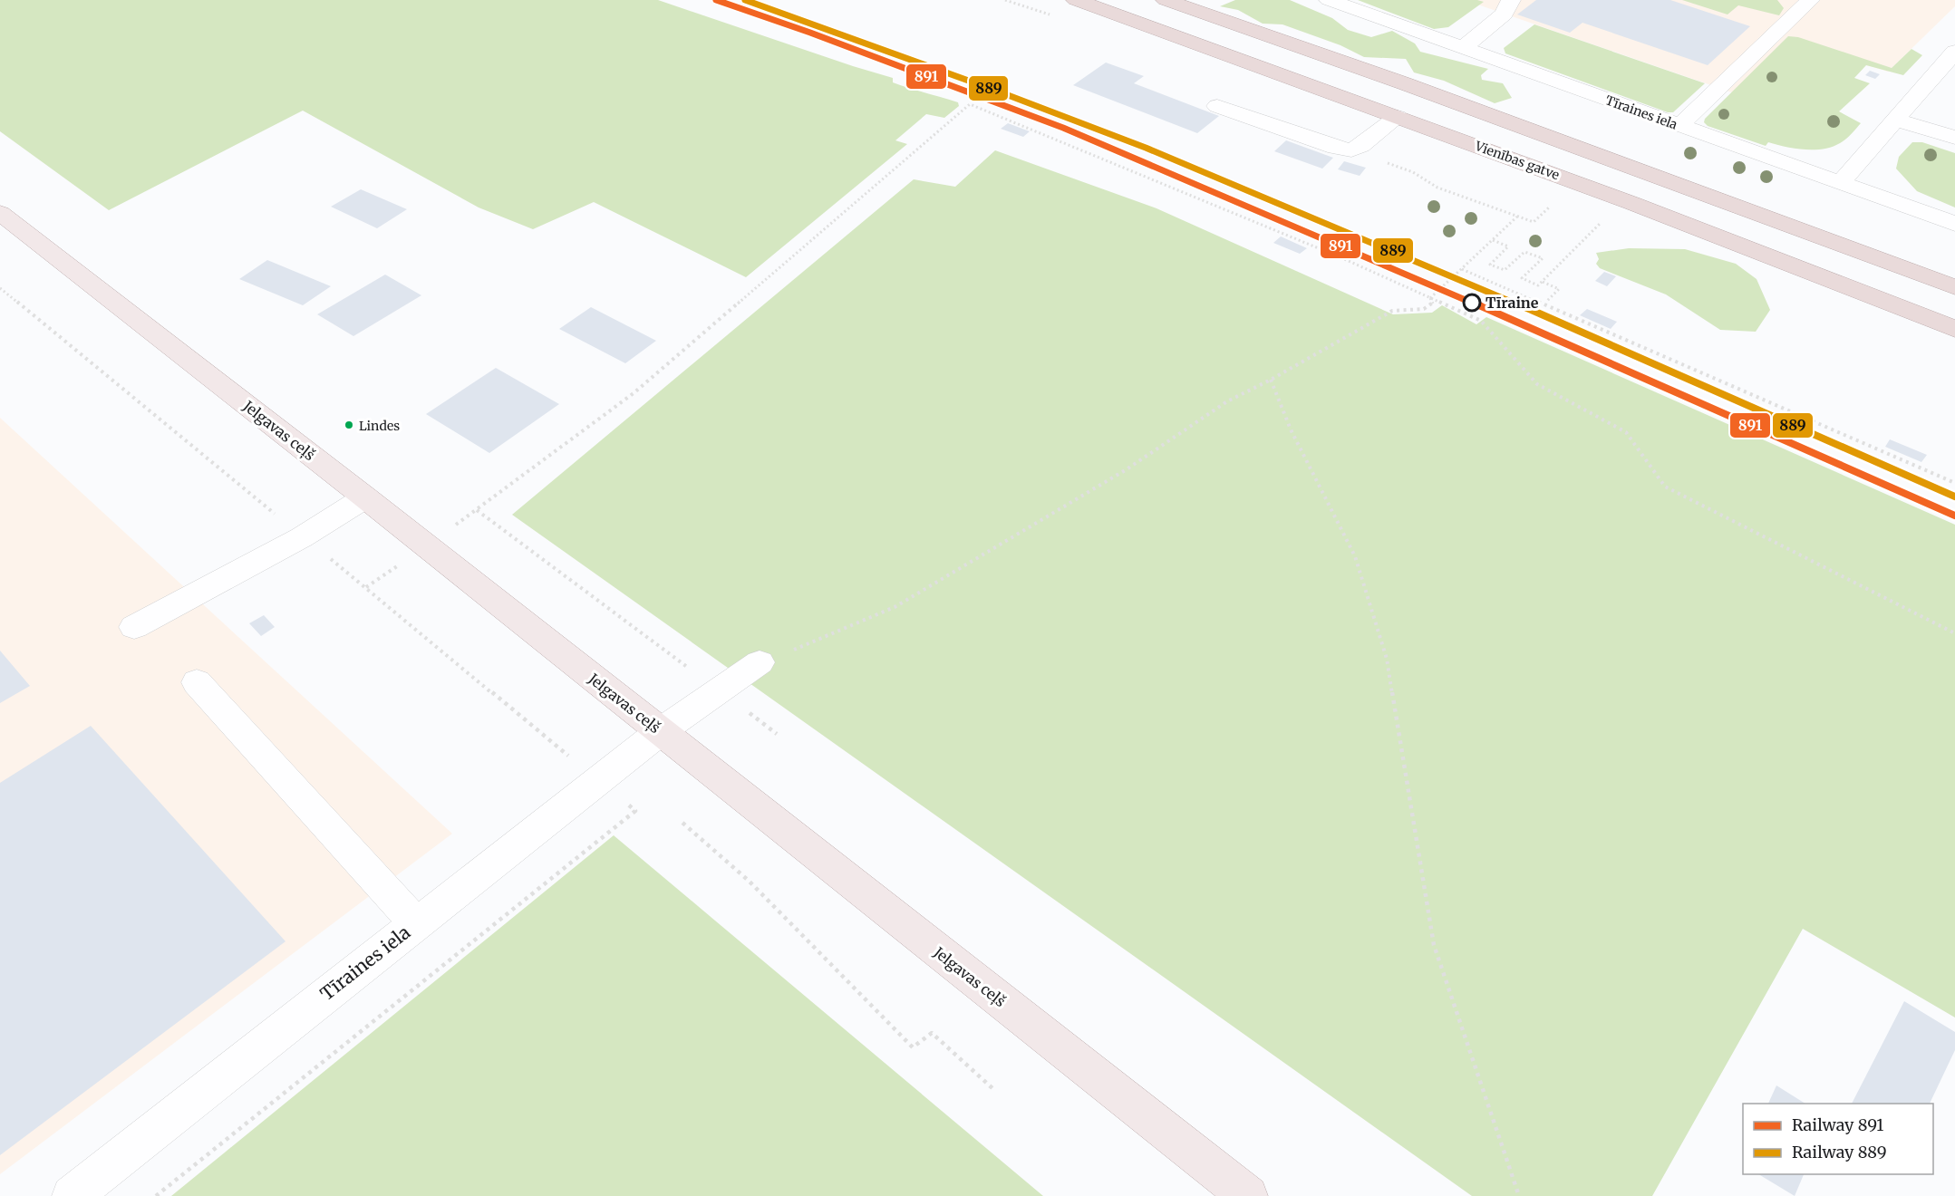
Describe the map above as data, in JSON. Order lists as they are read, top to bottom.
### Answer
{
  "streets": {
    "highway": ["Vienības gatve"],
    "main road": ["Jelgavas ceļš"],
    "street": ["Tīraines iela"]
  },
  "crossings": [
    ["Tīraines iela", "Jelgavas ceļš"]
  ],
  "places": ["Tīraine", "Lindes"],
  "lines": ["rail line 891", "rail line 889"],
  "legend": ["Railway 891", "Railway 889"]
}
